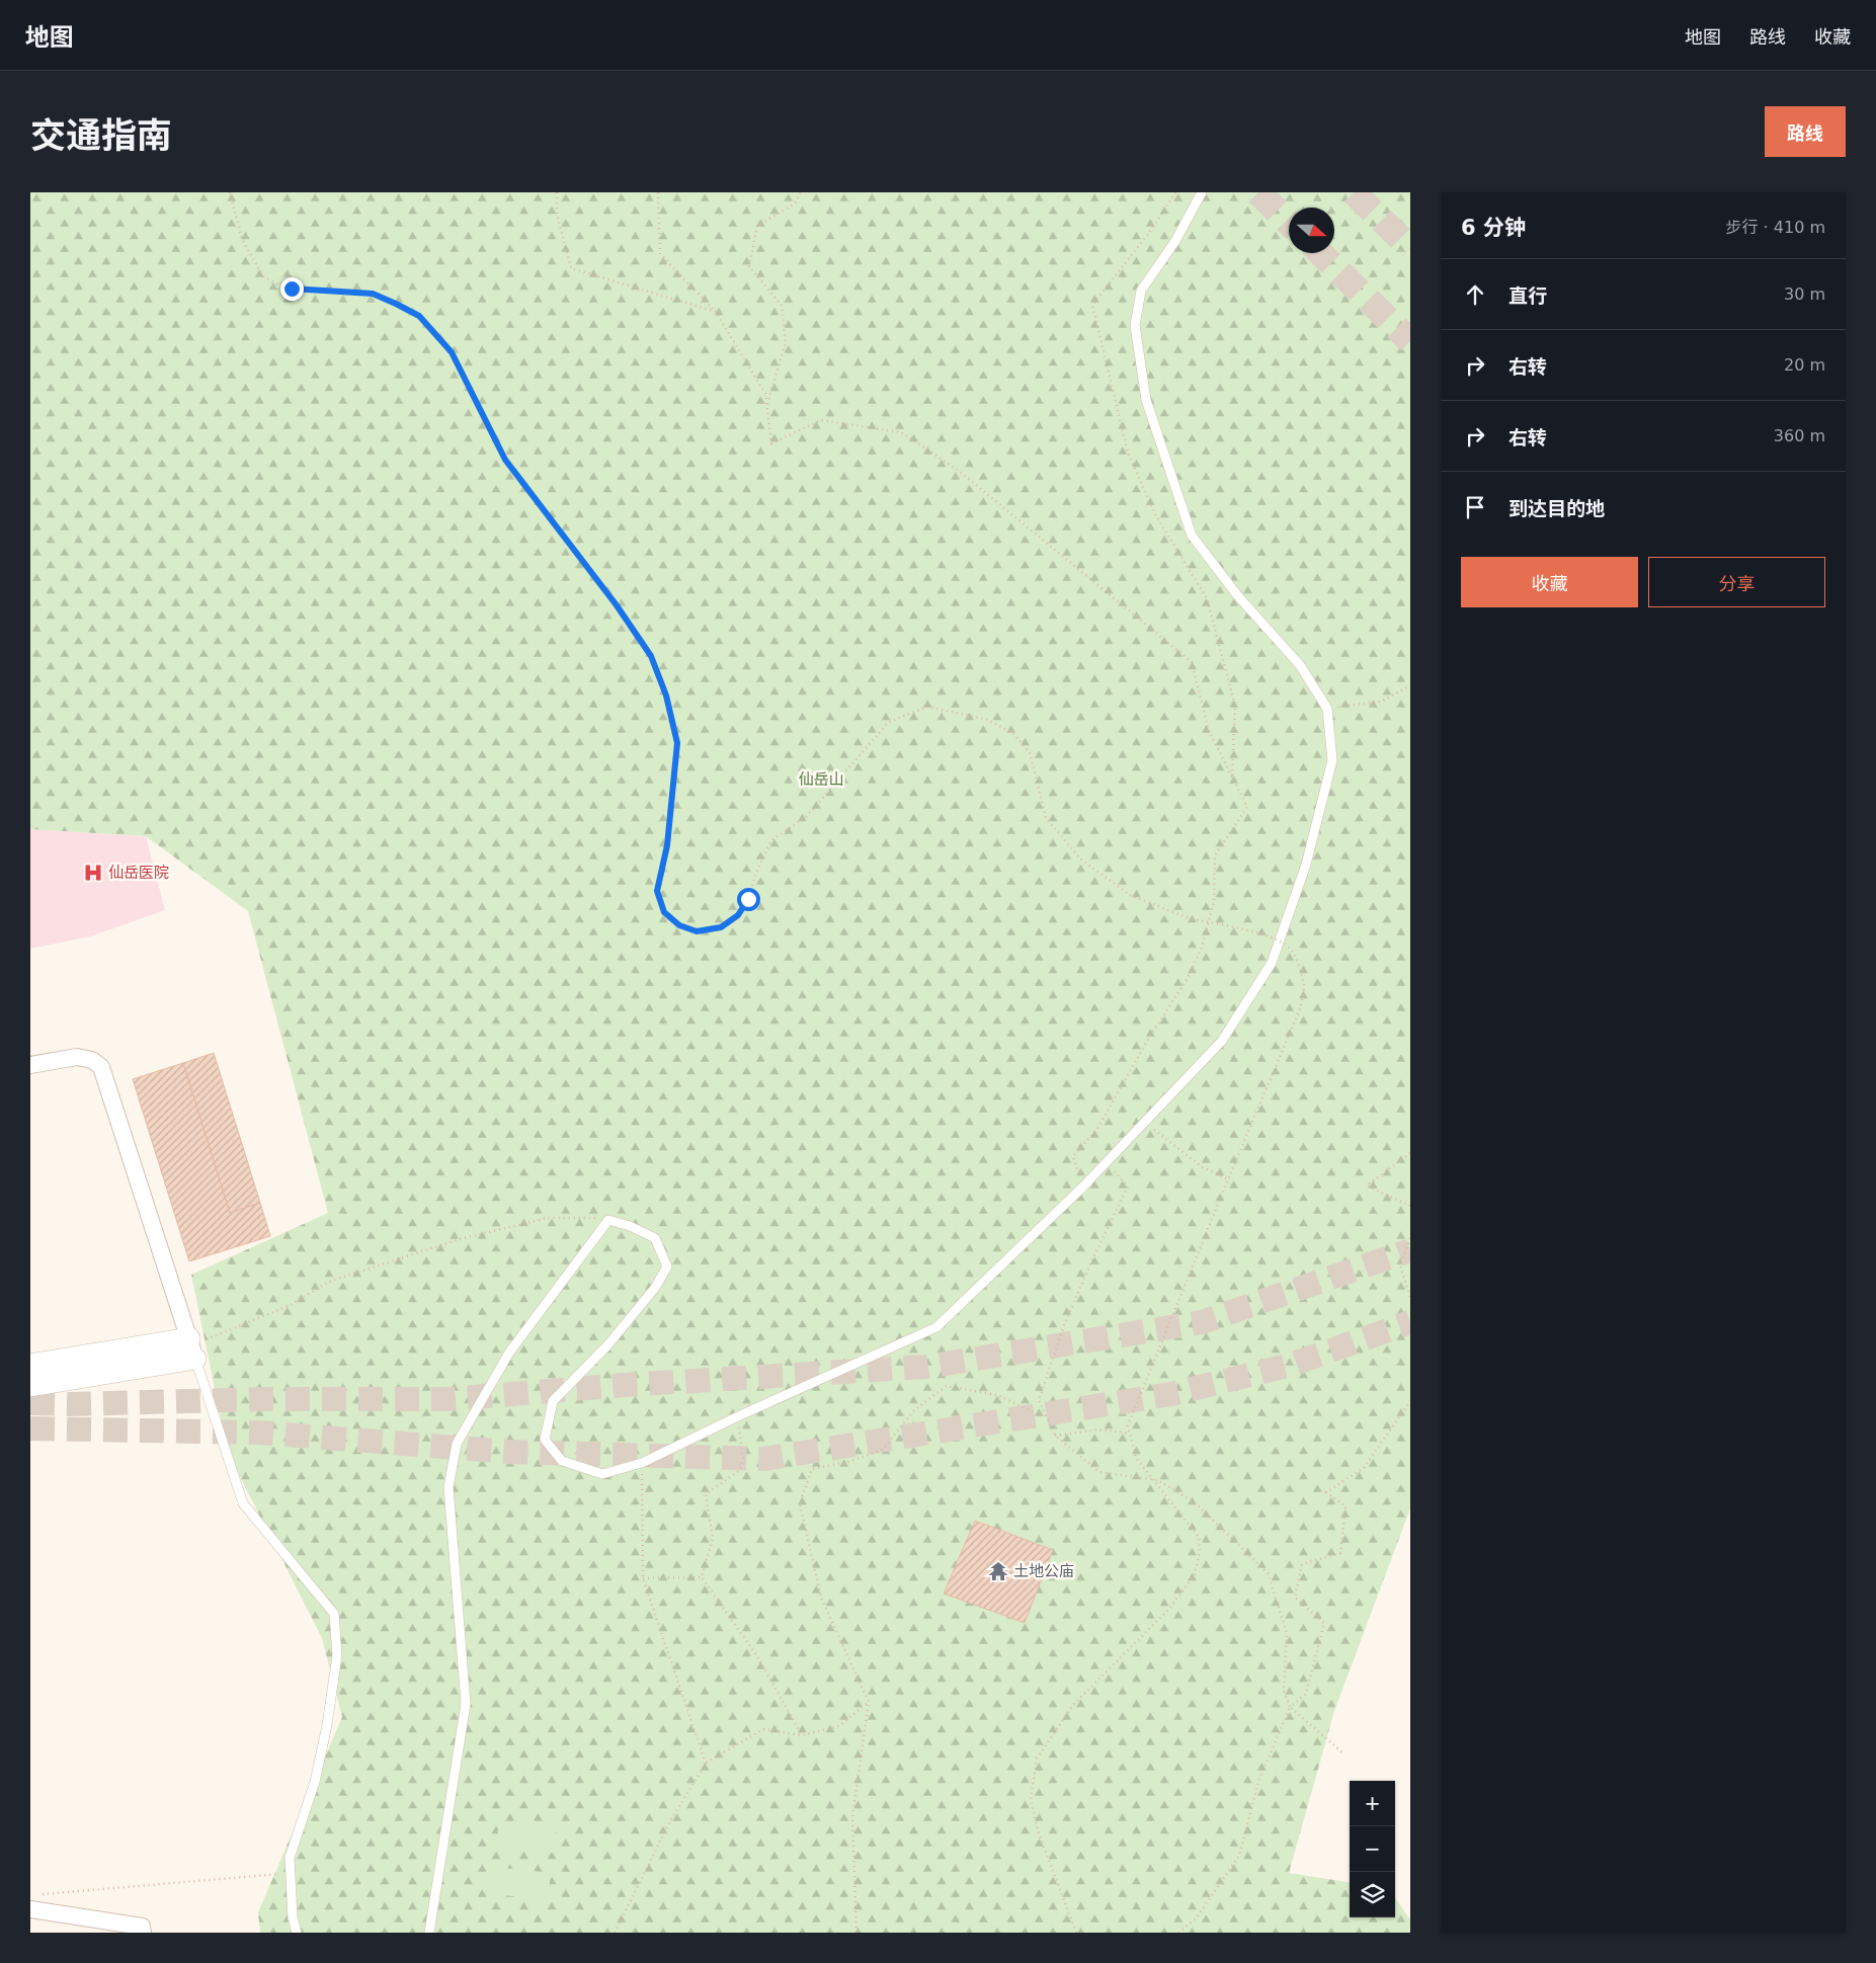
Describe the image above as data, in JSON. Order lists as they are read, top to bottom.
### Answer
{
  "parks": ["仙岳山"],
  "places": {
    "hospital": ["仙岳医院"],
    "temple": ["土地公庙"]
  },
  "north": "right",
  "page": {
    "header": "地图",
    "nav": ["地图", "路线", "收藏"],
    "title": "交通指南",
    "buttons": [
      "路线",
      ["收藏", "分享"]
    ],
    "heading": ["6 分钟", "步行 · 410 m"],
    "list": [
      ["直行", "30 m"],
      ["右转", "20 m"],
      ["右转", "360 m"],
      "到达目的地"
    ],
    "map_buttons": ["+", "−"]
  }
}
